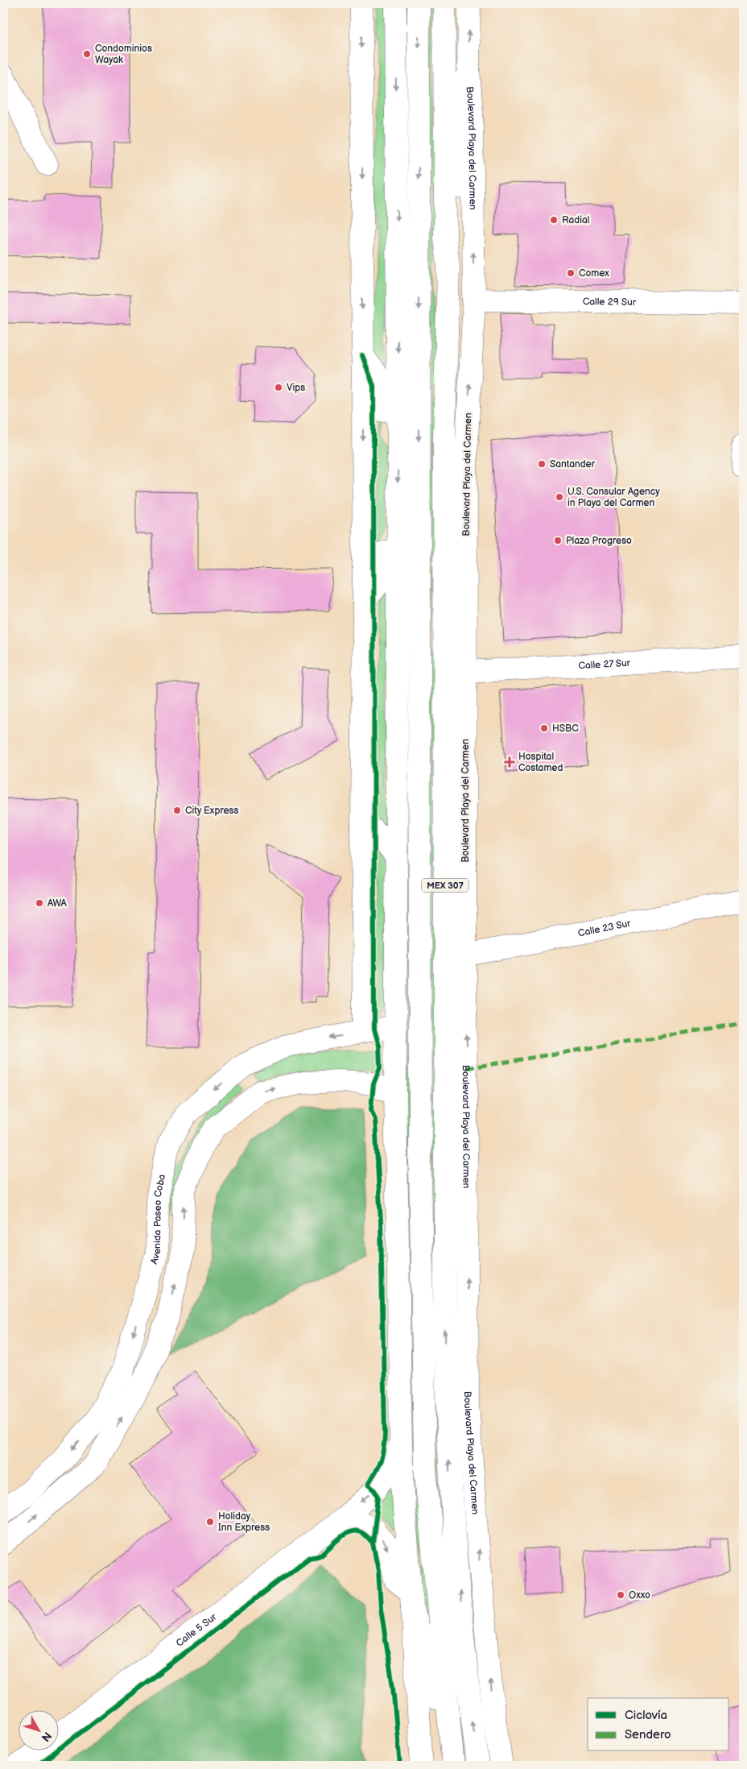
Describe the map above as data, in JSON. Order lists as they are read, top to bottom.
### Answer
{
  "streets": {
    "main road": [
      "Boulevard Playa del Carmen",
      "Calle 29 Sur",
      "Calle 27 Sur",
      "MEX 307",
      "Calle 23 Sur",
      "Avenida Paseo Coba",
      "Calle 5 Sur"
    ]
  },
  "crossings": [
    ["Boulevard Playa del Carmen", "Calle 29 Sur"],
    ["Boulevard Playa del Carmen", "Calle 27 Sur"],
    ["Boulevard Playa del Carmen", "Calle 23 Sur"]
  ],
  "places": {
    "other": [
      "Condominios Wayak",
      "Radial",
      "Comex",
      "Vips",
      "Santander",
      "U.S. Consular Agency in Playa del Carmen",
      "Plaza Progreso",
      "HSBC",
      "City Express",
      "AWA",
      "Holiday Inn Express",
      "Oxxo"
    ],
    "health": ["Hospital Costamed"]
  },
  "legend": ["Ciclovía", "Sendero"],
  "north": "bottom right"
}
